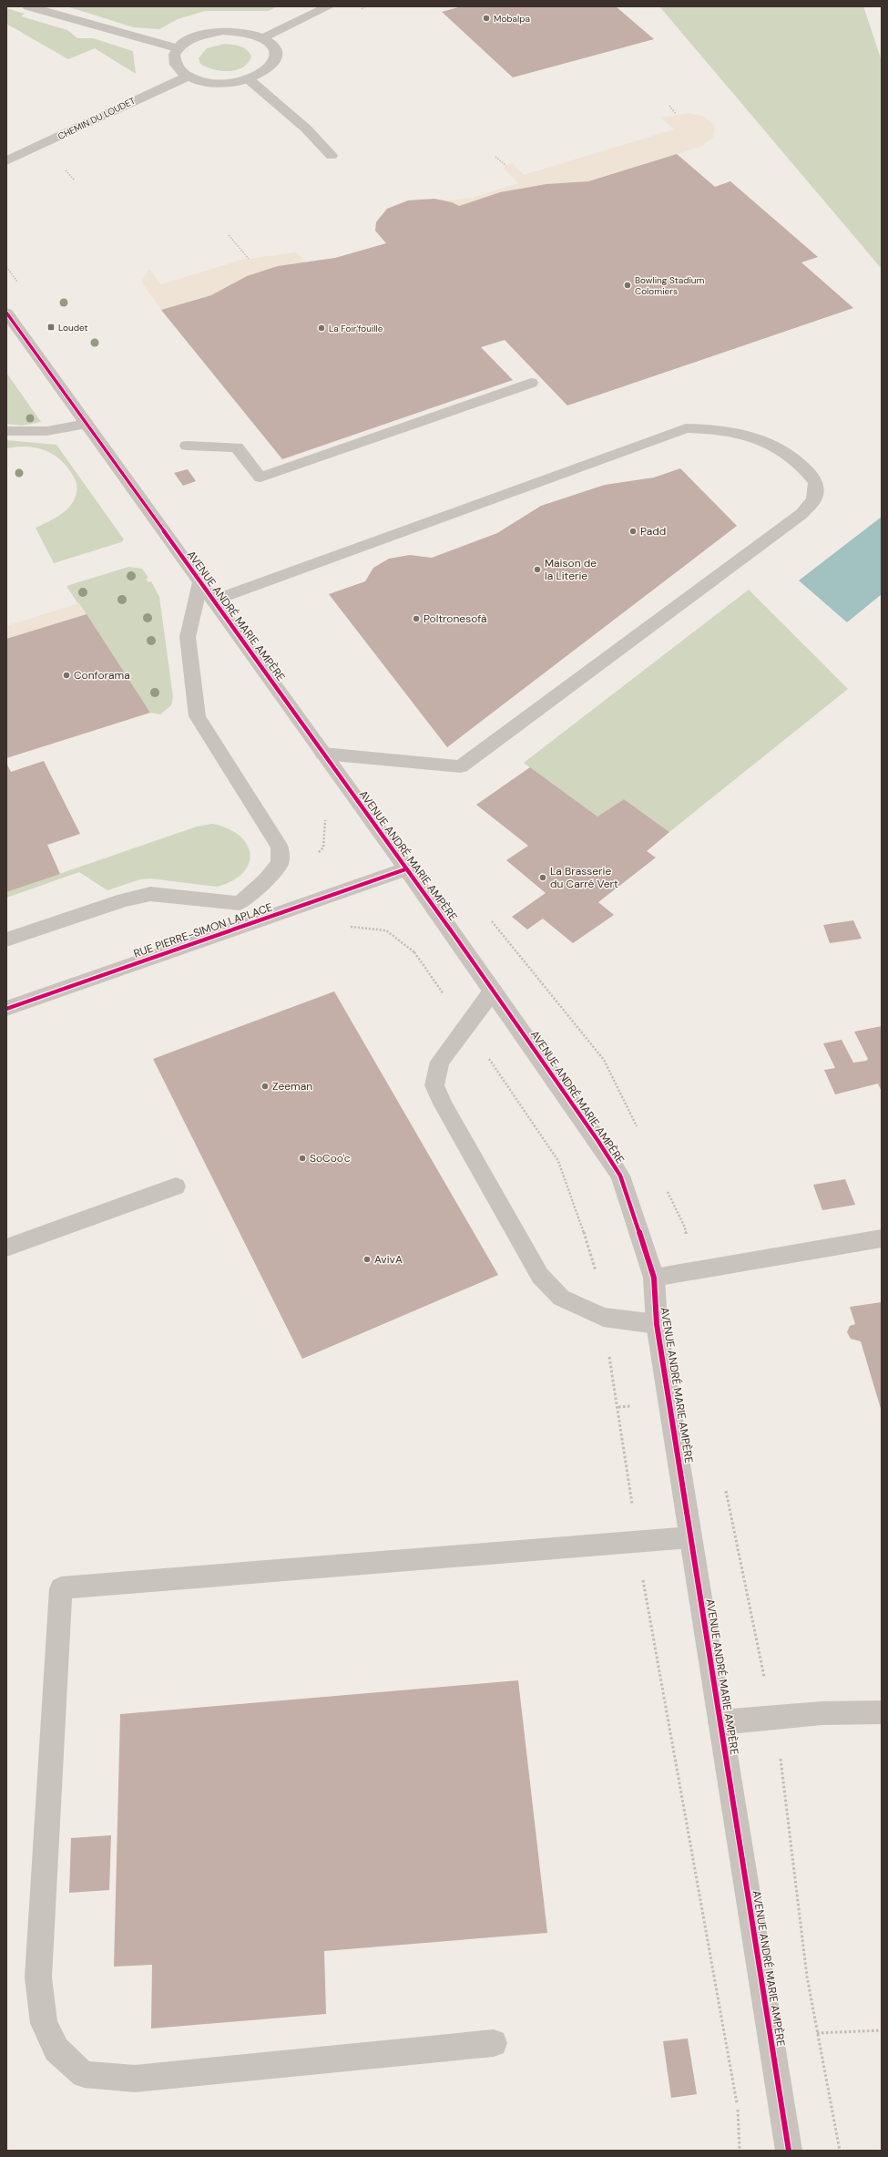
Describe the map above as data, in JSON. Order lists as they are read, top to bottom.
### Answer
{
  "streets": {
    "street": ["CHEMIN DU LOUDET", "AVENUE ANDRÉ MARIE AMPÈRE", "RUE PIERRE-SIMON LAPLACE"]
  },
  "crossings": [
    ["AVENUE ANDRÉ MARIE AMPÈRE", "RUE PIERRE-SIMON LAPLACE"]
  ],
  "places": {
    "other": [
      "Mobalpa",
      "Bowling Stadium Colomiers",
      "La Foir'fouille",
      "Padd",
      "Maison de la Literie",
      "Poltronesofà",
      "Conforama",
      "La Brasserie du Carré Vert",
      "Zeeman",
      "SoCoo'c",
      "AvivA"
    ],
    "transit": ["Loudet"]
  }
}
